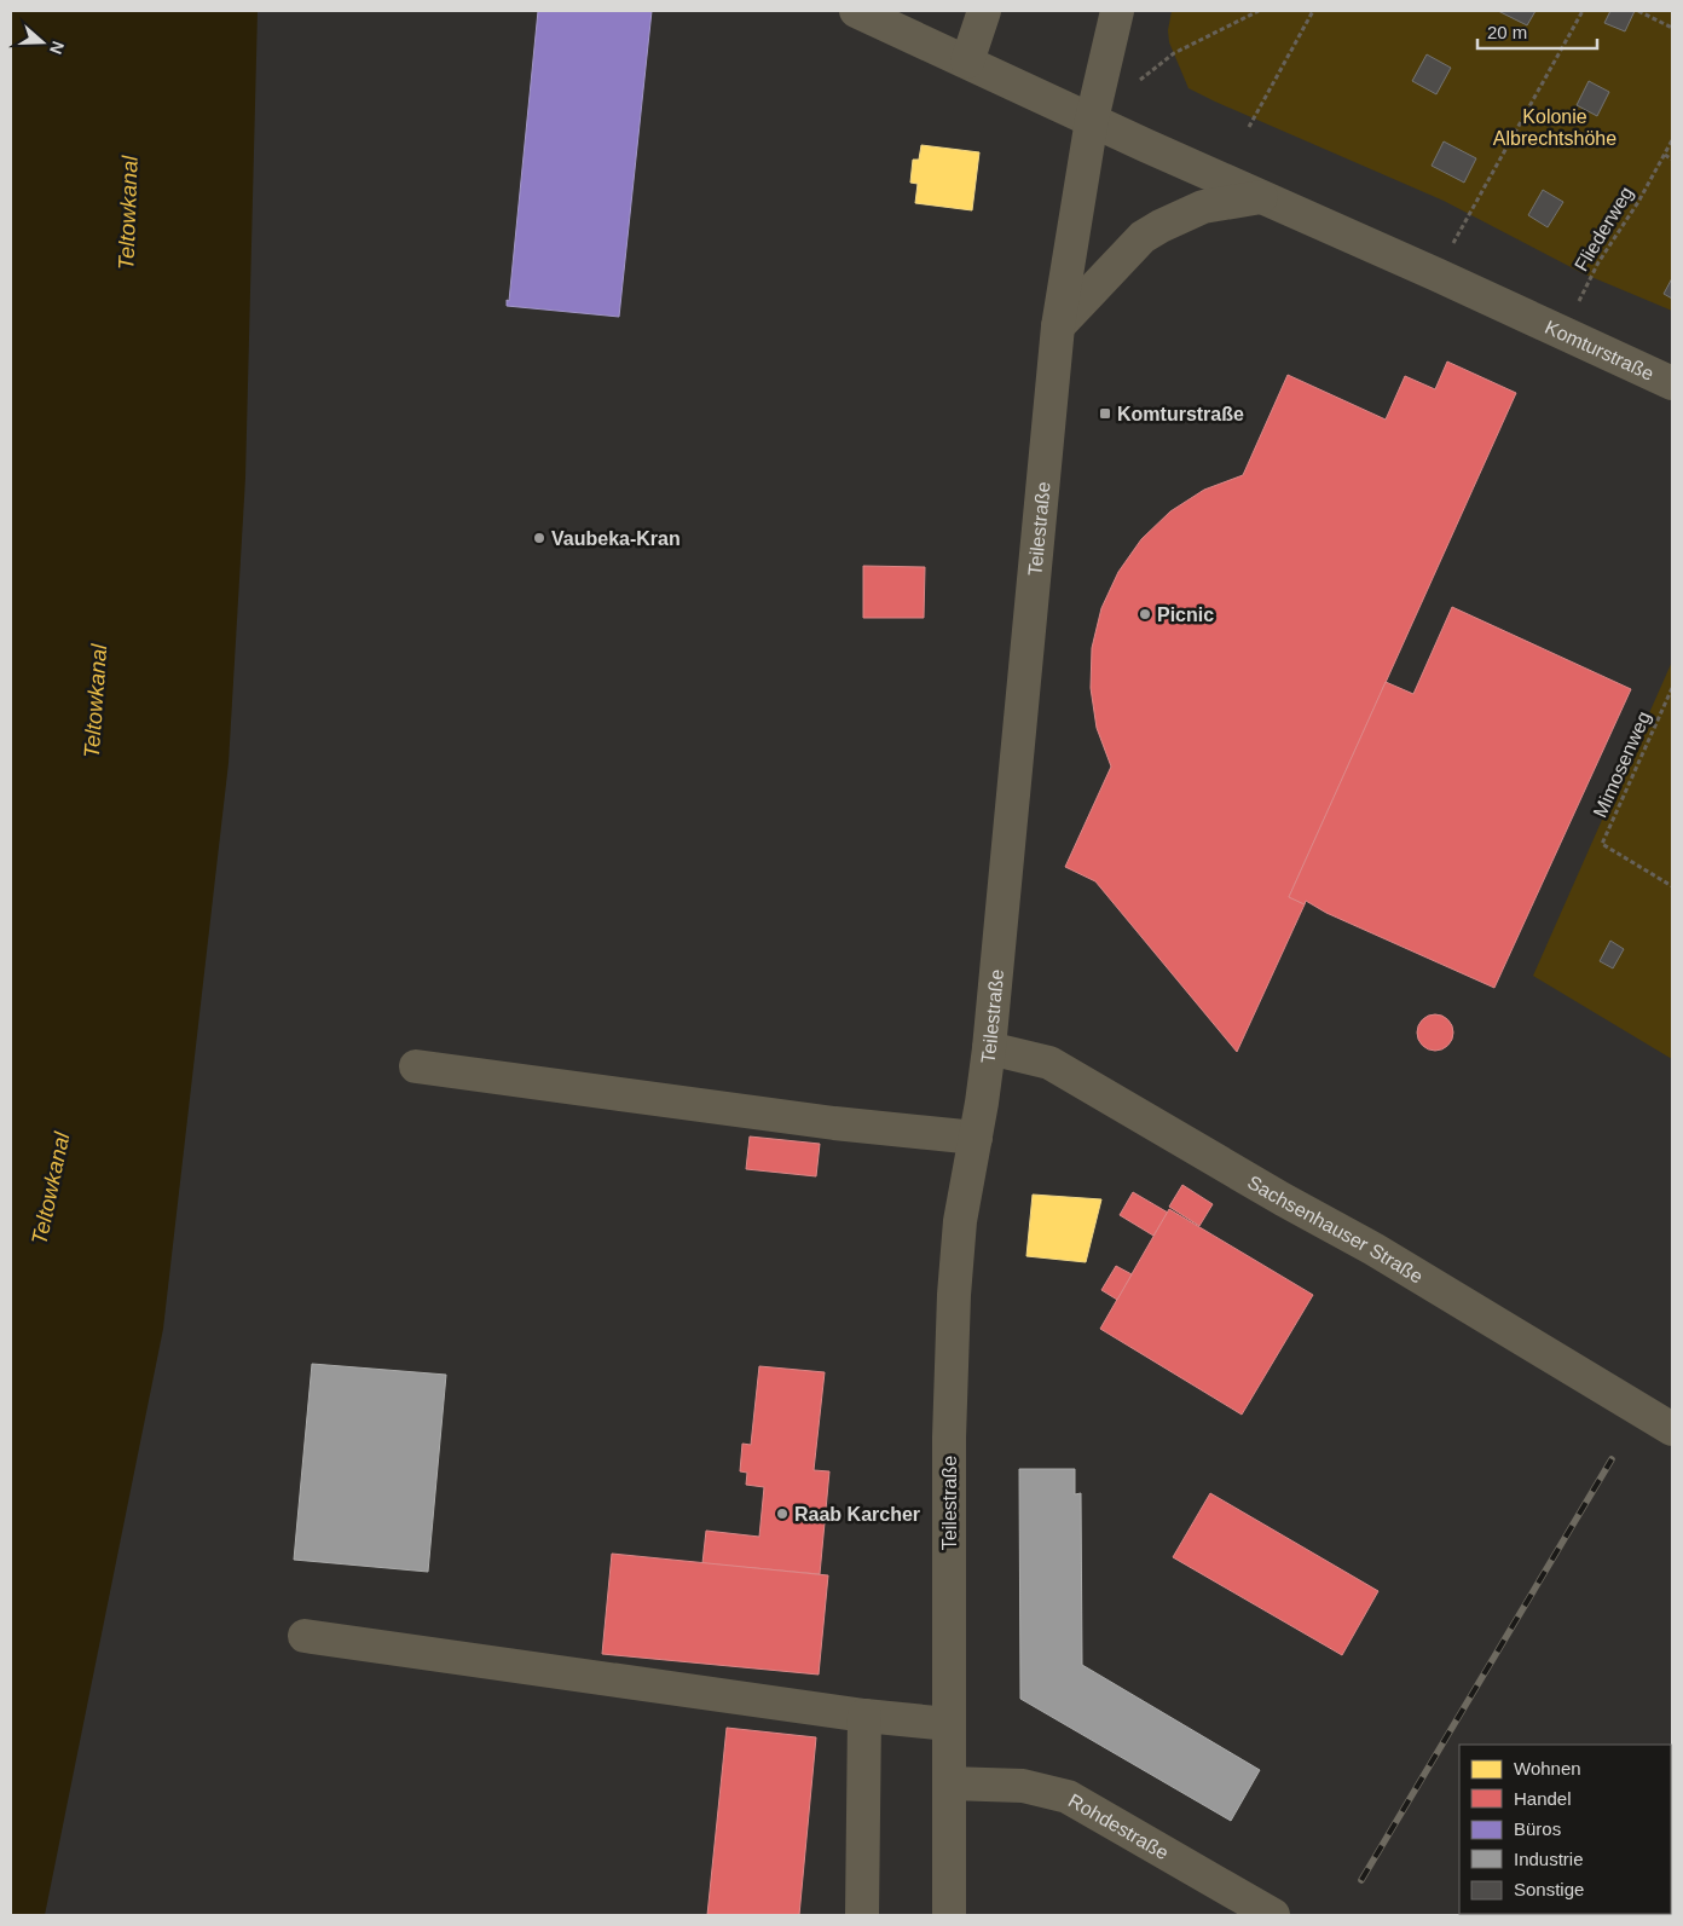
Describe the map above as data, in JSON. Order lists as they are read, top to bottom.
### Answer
{
  "streets": {
    "street": [
      "Komturstraße",
      "Teilestraße",
      "Sachsenhauser Straße",
      "Rohdestraße"
    ],
    "path": ["Fliederweg", "Mimosenweg"]
  },
  "crossings": [
    ["Fliederweg", "Komturstraße"],
    ["Komturstraße", "Teilestraße"],
    ["Teilestraße", "Sachsenhauser Straße"],
    ["Teilestraße", "Rohdestraße"]
  ],
  "water": ["Teltowkanal"],
  "parks": ["Kolonie Albrechtshöhe"],
  "places": {
    "transit": ["Komturstraße"],
    "other": ["Vaubeka-Kran", "Picnic", "Raab Karcher"]
  },
  "legend": [
    "Wohnen",
    "Handel",
    "Büros",
    "Industrie",
    "Sonstige"
  ],
  "scale_bar": "20 m",
  "north": "right"
}
